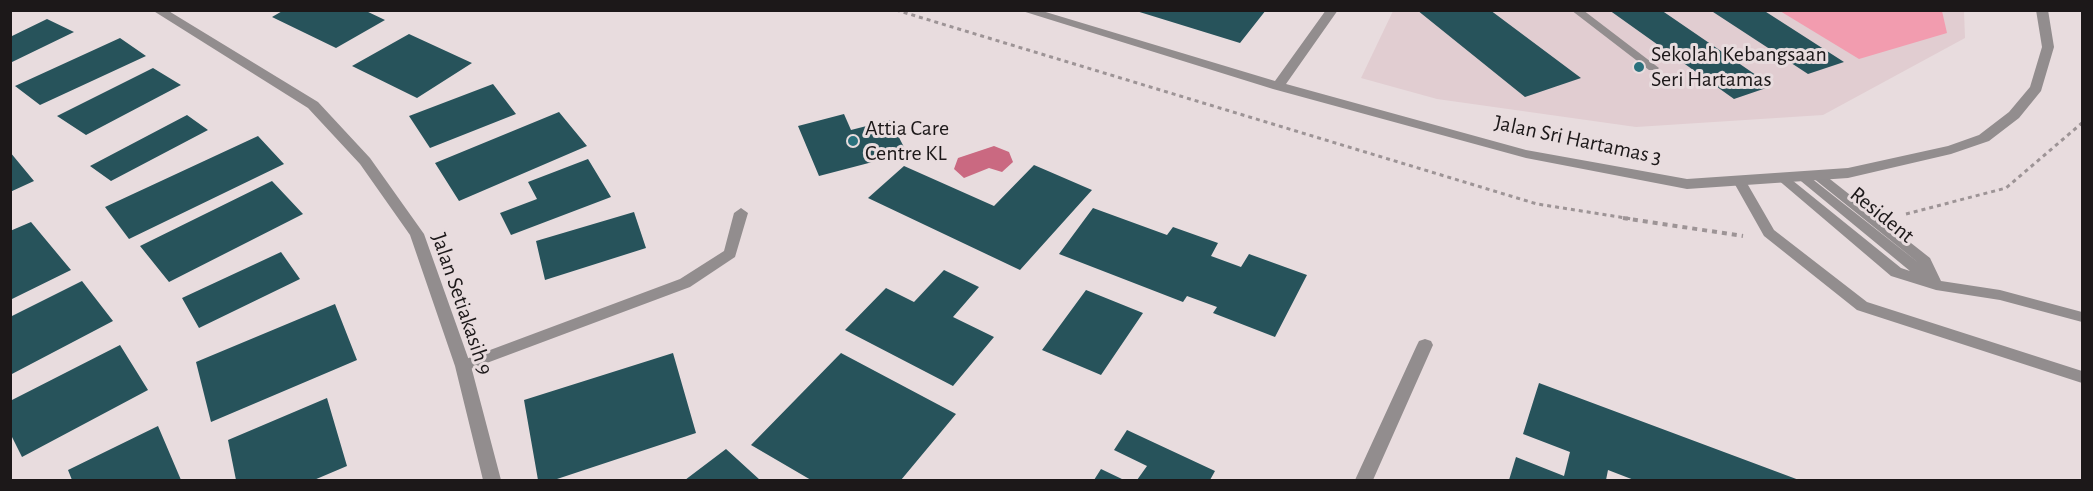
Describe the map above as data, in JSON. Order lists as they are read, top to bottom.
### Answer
{
  "streets": {
    "street": ["Jalan Sri Hartamas 3", "Jalan Setiakasih 9"],
    "lane": ["Resident"]
  },
  "crossings": [
    ["Jalan Sri Hartamas 3", "Resident"]
  ],
  "places": ["Sekolah Kebangsaan Seri Hartamas", "Attia Care Centre KL"]
}
